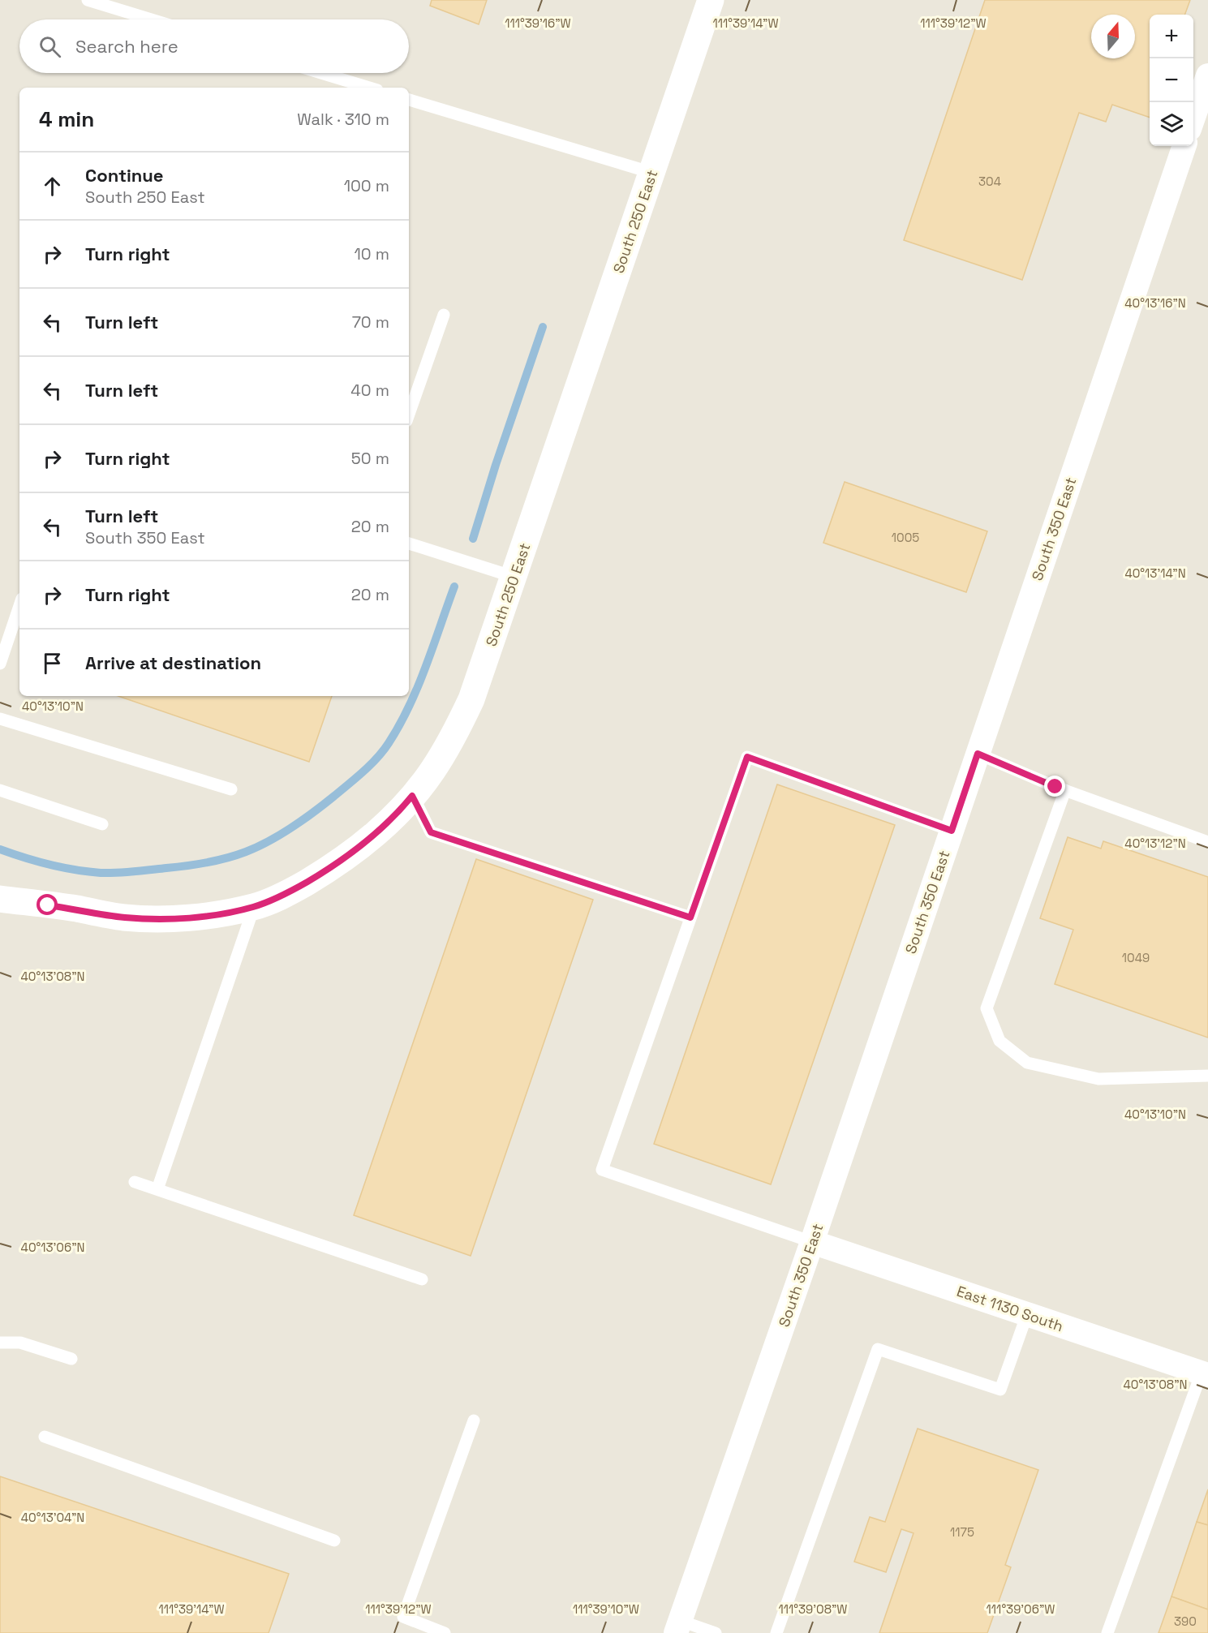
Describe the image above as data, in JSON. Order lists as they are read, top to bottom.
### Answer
{
  "streets": {
    "street": ["South 250 East", "South 350 East", "East 1130 South"]
  },
  "crossings": [
    ["South 350 East", "East 1130 South"]
  ],
  "house_numbers": [
    "304",
    "1005",
    "1049",
    "1175",
    "390"
  ],
  "north": "top",
  "page": {
    "map_buttons": ["+", "−"],
    "search": "Search here",
    "heading": ["4 min", "Walk · 310 m"],
    "list": [
      ["Continue", "South 250 East", "100 m"],
      ["Turn right", "10 m"],
      ["Turn left", "70 m"],
      ["Turn left", "40 m"],
      ["Turn right", "50 m"],
      ["Turn left", "South 350 East", "20 m"],
      ["Turn right", "20 m"],
      "Arrive at destination"
    ]
  },
  "coordinates": [
    "111°39'12\"W",
    "111°39'16\"W",
    "111°39'14\"W",
    "40°13'16\"N",
    "40°13'14\"N",
    "40°13'10\"N",
    "40°13'12\"N",
    "40°13'08\"N",
    "40°13'06\"N",
    "40°13'04\"N",
    "111°39'10\"W",
    "111°39'08\"W",
    "111°39'06\"W"
  ]
}
